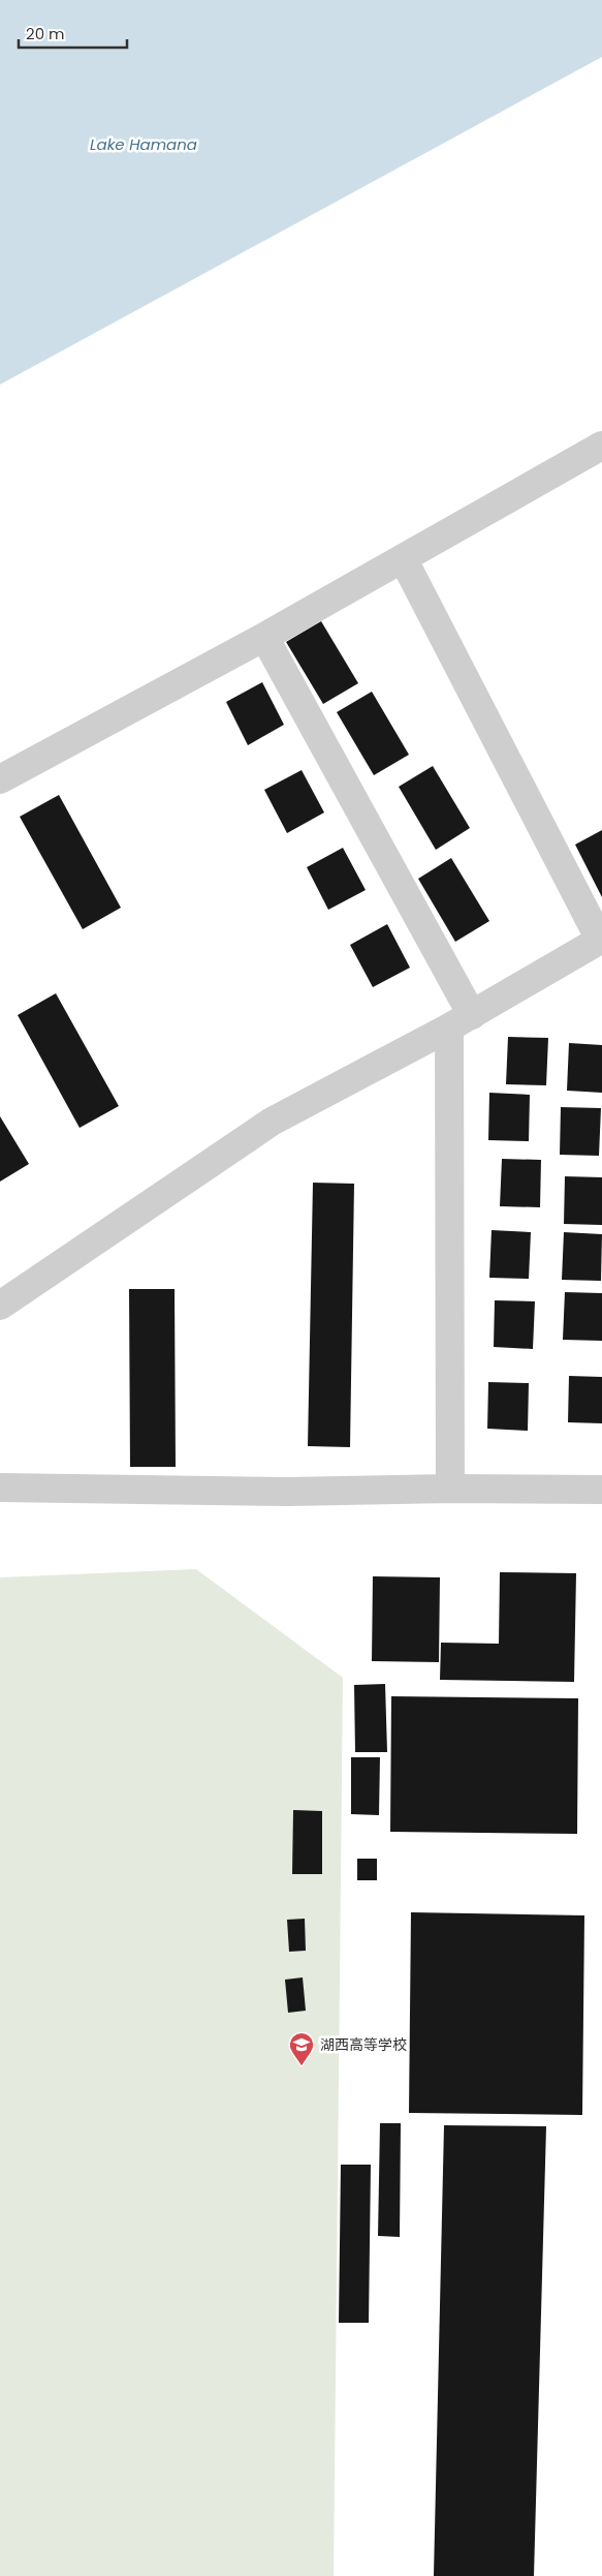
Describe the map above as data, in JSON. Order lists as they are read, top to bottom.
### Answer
{
  "water": ["Lake Hamana"],
  "places": {
    "school or university": ["湖西高等学校"]
  },
  "scale_bar": "20 m"
}
